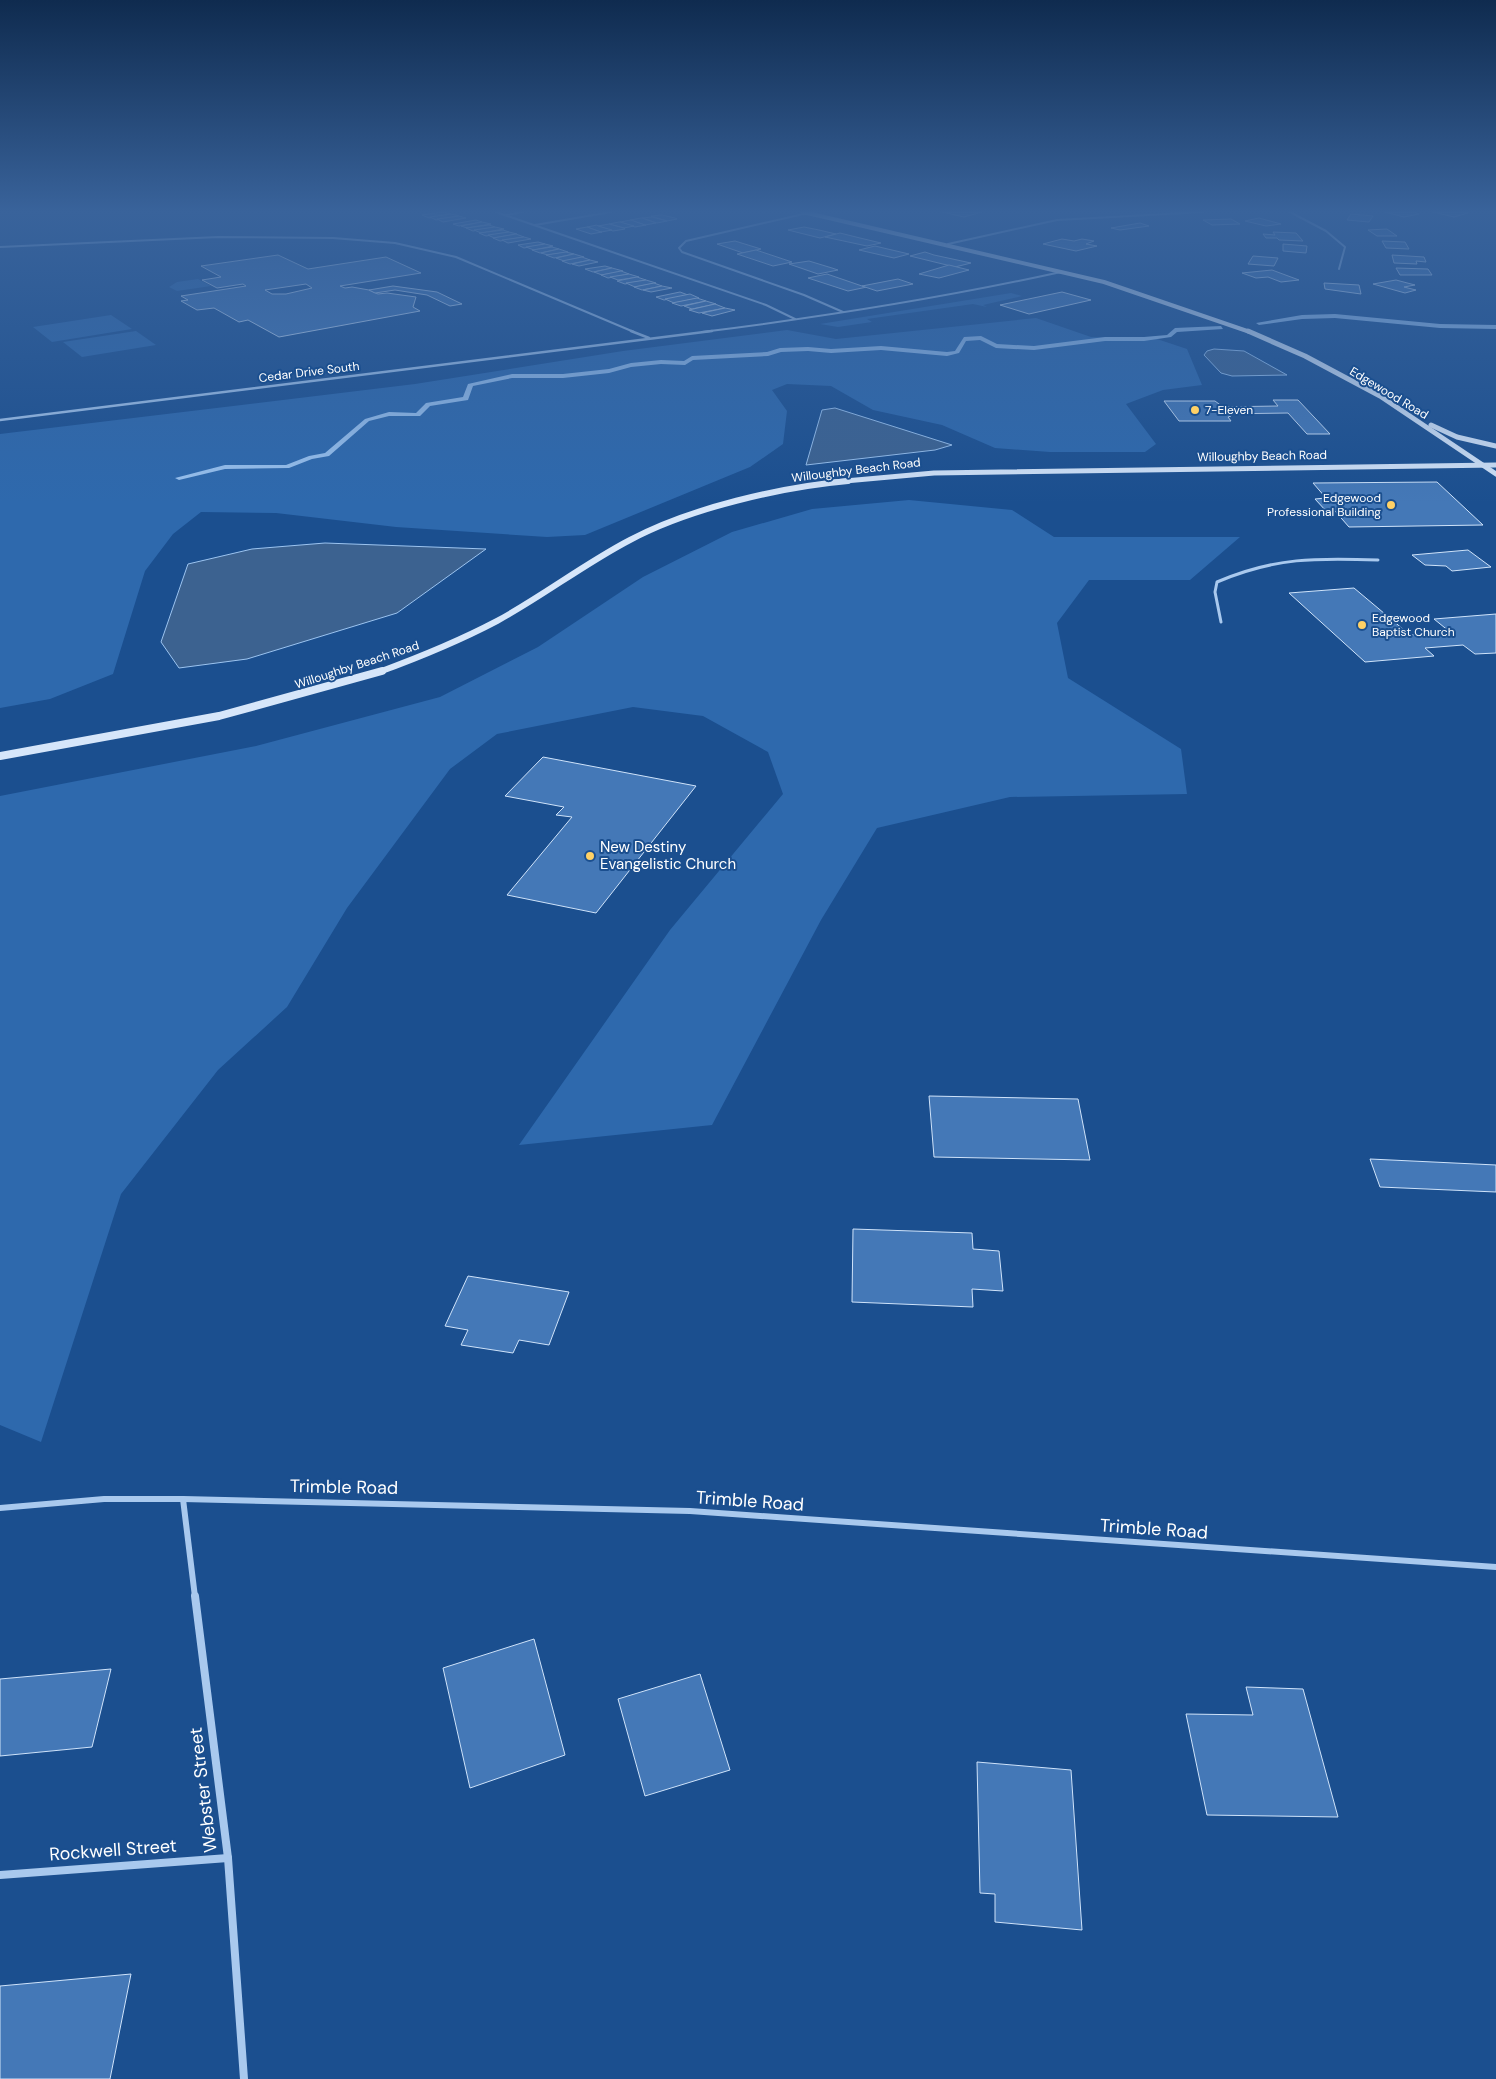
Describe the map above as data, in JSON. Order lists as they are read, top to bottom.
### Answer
{
  "streets": {
    "street": [
      "Cedar Drive South",
      "Edgewood Road",
      "Willoughby Beach Road",
      "Trimble Road",
      "Webster Street",
      "Rockwell Street"
    ]
  },
  "crossings": [
    ["Edgewood Road", "Willoughby Beach Road"],
    ["Trimble Road", "Webster Street"],
    ["Webster Street", "Rockwell Street"]
  ],
  "places": [
    "7-Eleven",
    "Edgewood Professional Building",
    "Edgewood Baptist Church",
    "New Destiny Evangelistic Church"
  ]
}
